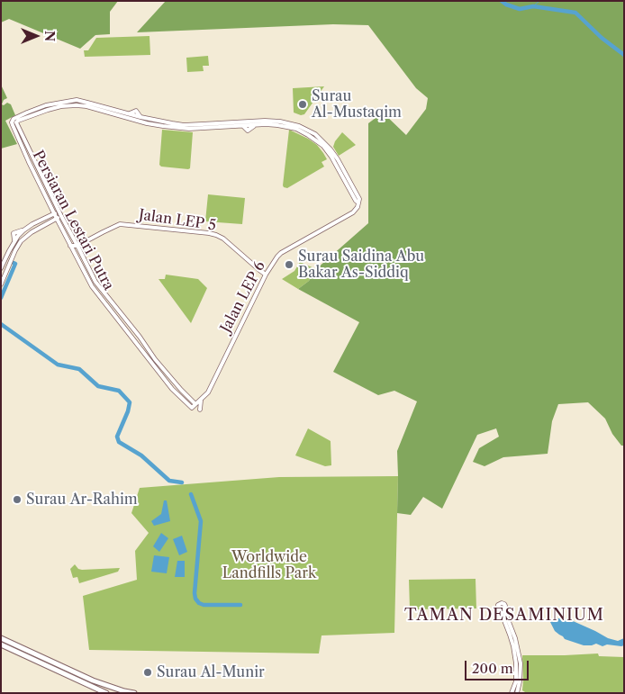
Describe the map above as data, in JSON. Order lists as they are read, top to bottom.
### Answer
{
  "streets": {
    "street": ["Persiaran Lestari Putra", "Jalan LEP 5", "Jalan LEP 6"]
  },
  "crossings": [
    ["Persiaran Lestari Putra", "Jalan LEP 5"],
    ["Persiaran Lestari Putra", "Jalan LEP 6"],
    ["Jalan LEP 5", "Jalan LEP 6"]
  ],
  "districts": ["TAMAN DESAMINIUM"],
  "parks": ["Worldwide Landfills Park"],
  "places": [
    "Surau Al-Mustaqim",
    "Surau Saidina Abu Bakar As-Siddiq",
    "Surau Ar-Rahim",
    "Surau Al-Munir"
  ],
  "scale_bar": "200 m",
  "north": "right"
}
